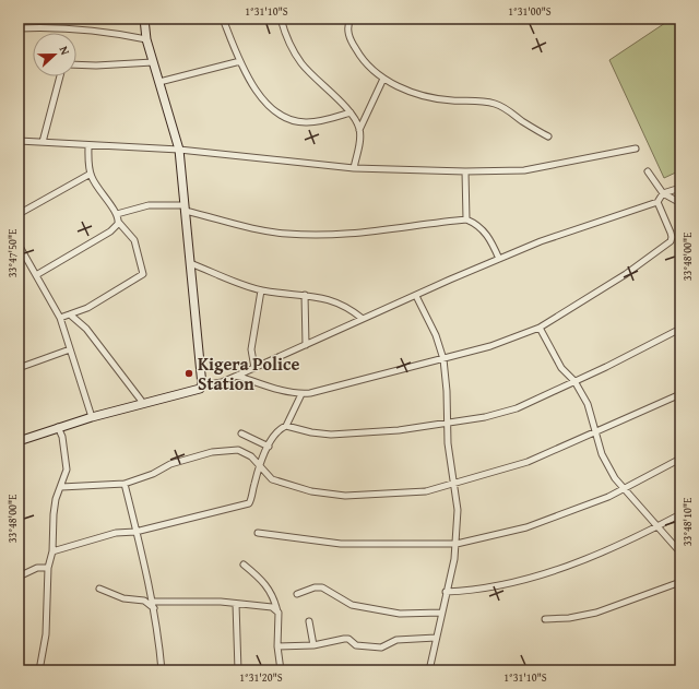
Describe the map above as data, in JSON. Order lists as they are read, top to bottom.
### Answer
{
  "places": ["Kigera Police Station"],
  "north": "right",
  "coordinates": [
    "1°31'10\"S",
    "1°31'00\"S",
    "33°47'50\"E",
    "33°48'00\"E",
    "33°48'10\"E",
    "1°31'20\"S"
  ]
}
